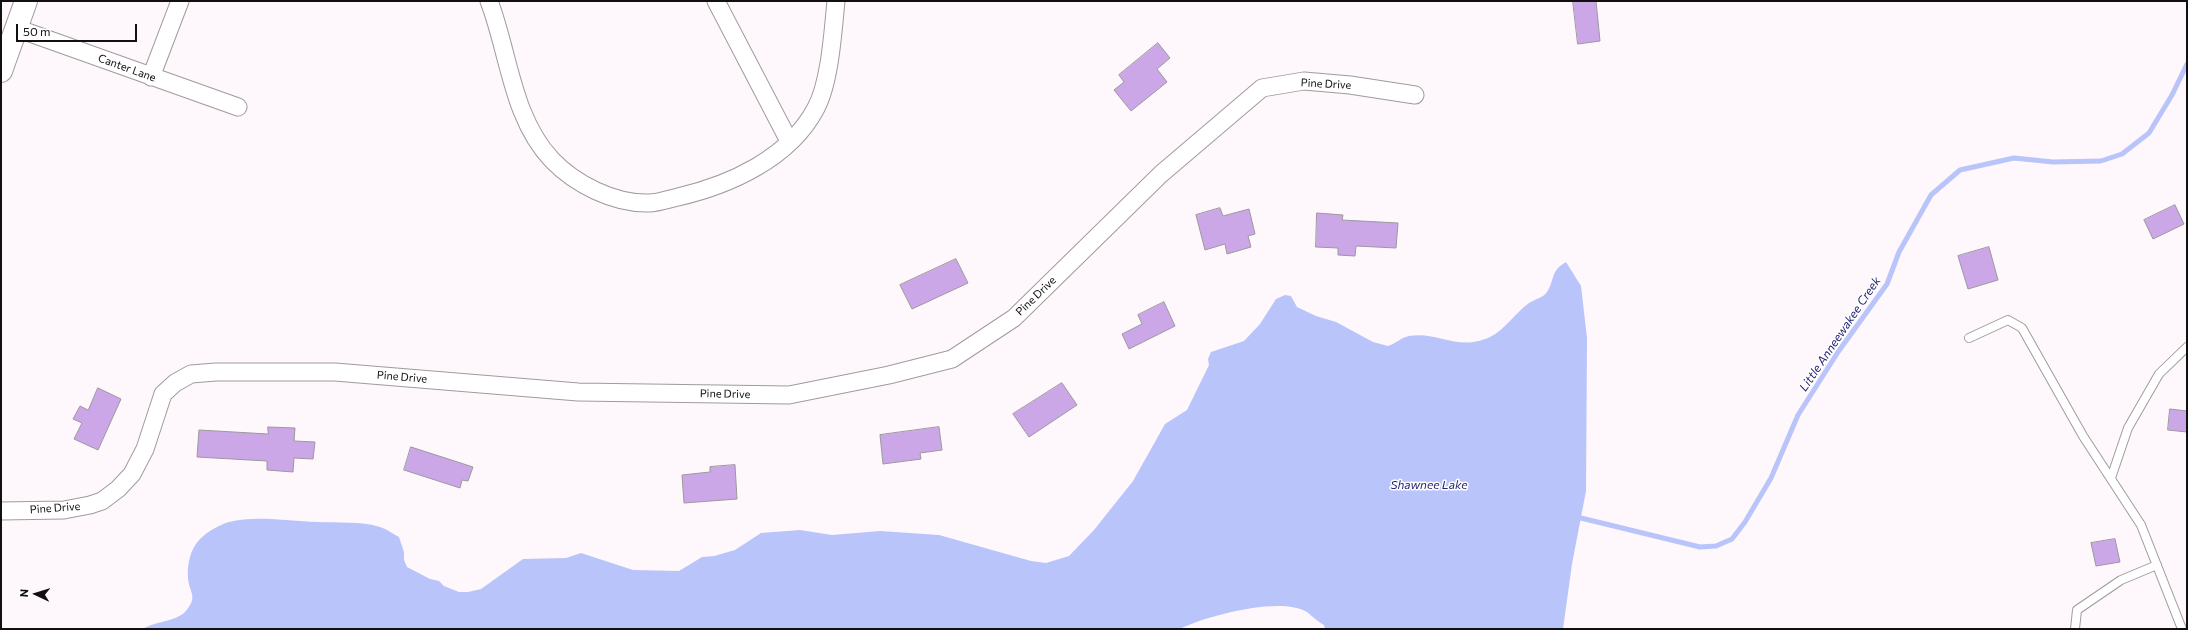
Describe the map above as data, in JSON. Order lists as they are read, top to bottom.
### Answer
{
  "streets": {
    "street": ["Canter Lane", "Pine Drive"]
  },
  "water": ["Little Anneewakee Creek", "Shawnee Lake"],
  "scale_bar": "50 m",
  "north": "left"
}
